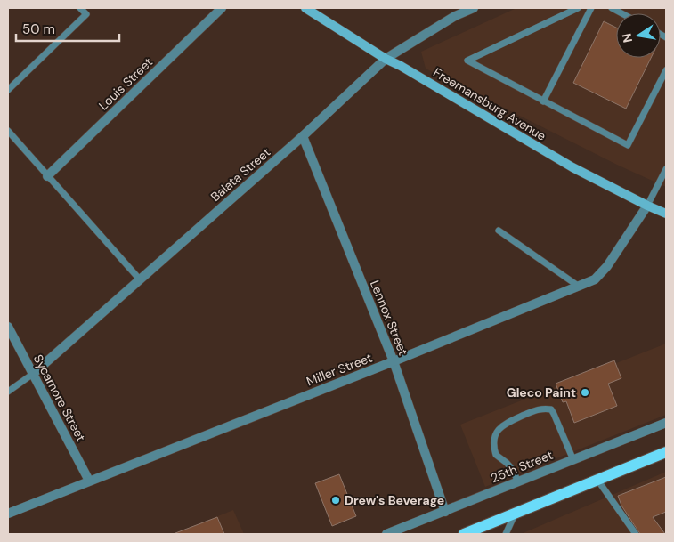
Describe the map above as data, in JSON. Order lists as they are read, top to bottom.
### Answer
{
  "streets": {
    "main road": ["Freemansburg Avenue"],
    "street": [
      "Louis Street",
      "Balata Street",
      "Lennox Street",
      "Miller Street",
      "Sycamore Street",
      "25th Street"
    ]
  },
  "crossings": [
    ["Freemansburg Avenue", "Balata Street"],
    ["Freemansburg Avenue", "Miller Street"],
    ["Balata Street", "Lennox Street"],
    ["Balata Street", "Sycamore Street"],
    ["Lennox Street", "Miller Street"],
    ["Lennox Street", "25th Street"],
    ["Miller Street", "Sycamore Street"]
  ],
  "places": ["Gleco Paint", "Drew's Beverage"],
  "scale_bar": "50 m",
  "north": "left"
}
